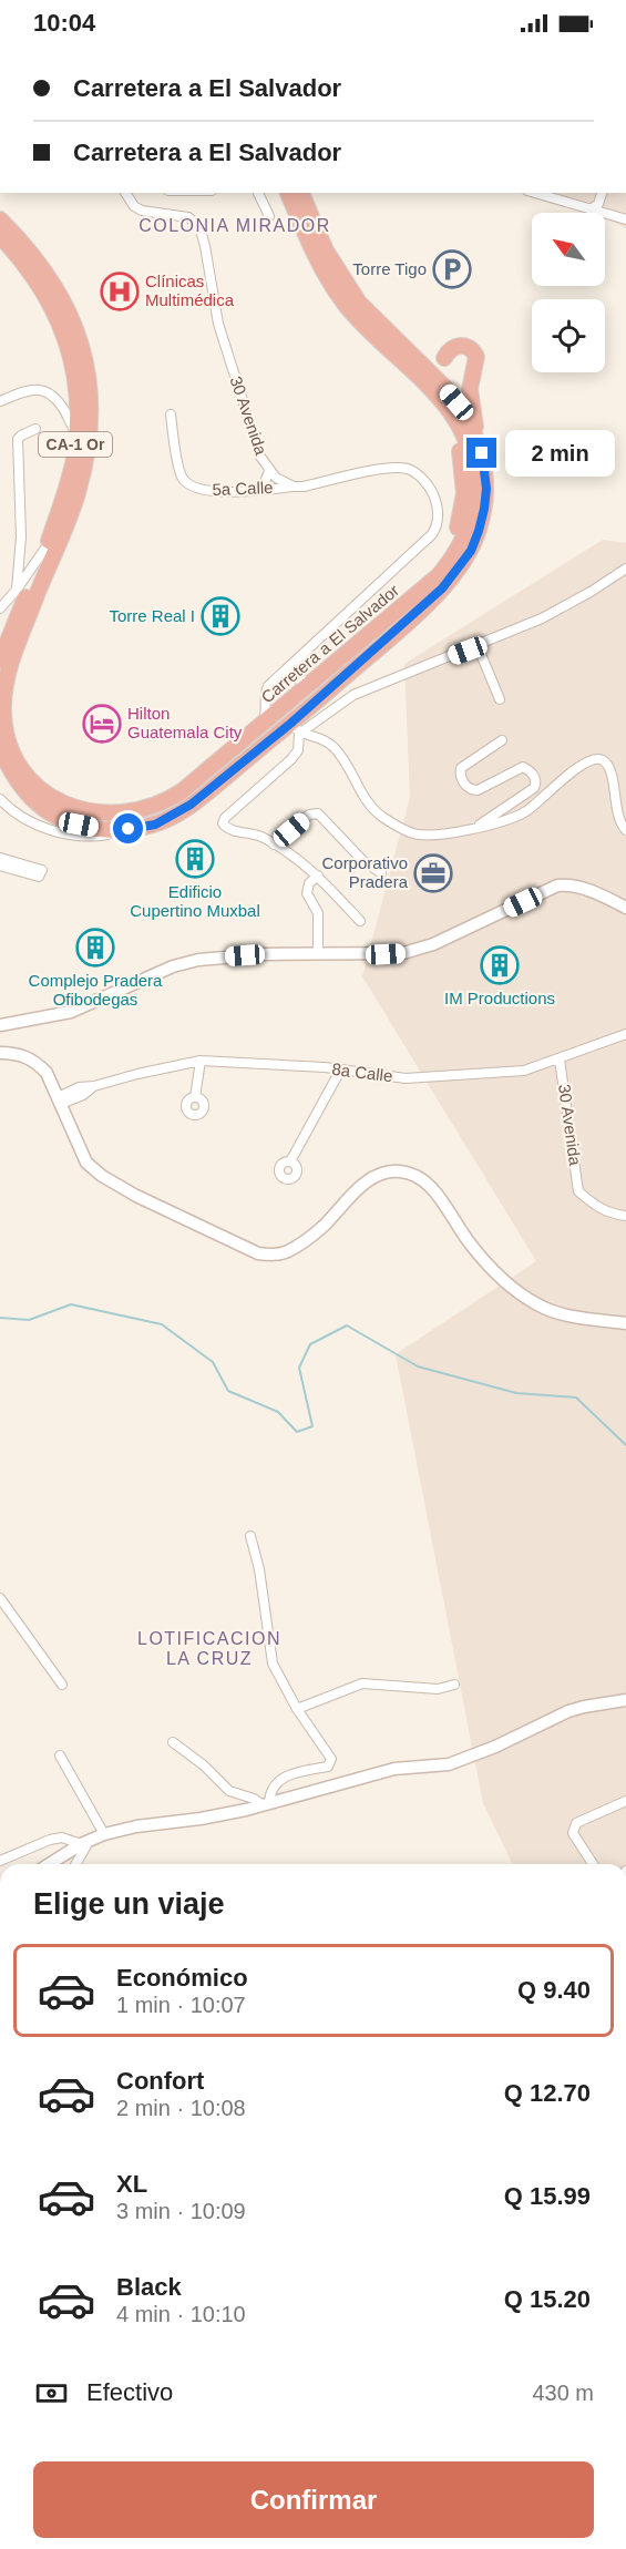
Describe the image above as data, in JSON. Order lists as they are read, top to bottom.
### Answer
{
  "streets": {
    "highway": ["CA-1 Or", "Carretera a El Salvador"],
    "street": ["30 Avenida", "5a Calle", "8a Calle"]
  },
  "crossings": [
    ["30 Avenida", "5a Calle"],
    ["30 Avenida", "8a Calle"]
  ],
  "districts": ["COLONIA MIRADOR", "LOTIFICACION LA CRUZ"],
  "places": {
    "parking": ["Torre Tigo"],
    "hospital": ["Clínicas Multimédica"],
    "building": [
      "Torre Real I",
      "Edificio Cupertino Muxbal",
      "Complejo Pradera Ofibodegas",
      "IM Productions"
    ],
    "hotel": ["Hilton Guatemala City"],
    "office": ["Corporativo Pradera"]
  },
  "north": "top left",
  "page": {
    "status": "10:04",
    "banner": ["Carretera a El Salvador", "Carretera a El Salvador"],
    "bubble": "2 min",
    "heading": "Elige un viaje",
    "list": [
      {
        "name": "Económico",
        "note": "1 min · 10:07",
        "value": "Q 9.40"
      },
      {
        "name": "Confort",
        "note": "2 min · 10:08",
        "value": "Q 12.70"
      },
      {
        "name": "XL",
        "note": "3 min · 10:09",
        "value": "Q 15.99"
      },
      {
        "name": "Black",
        "note": "4 min · 10:10",
        "value": "Q 15.20"
      }
    ],
    "pay": ["Efectivo", "430 m"],
    "buttons": "Confirmar"
  }
}
